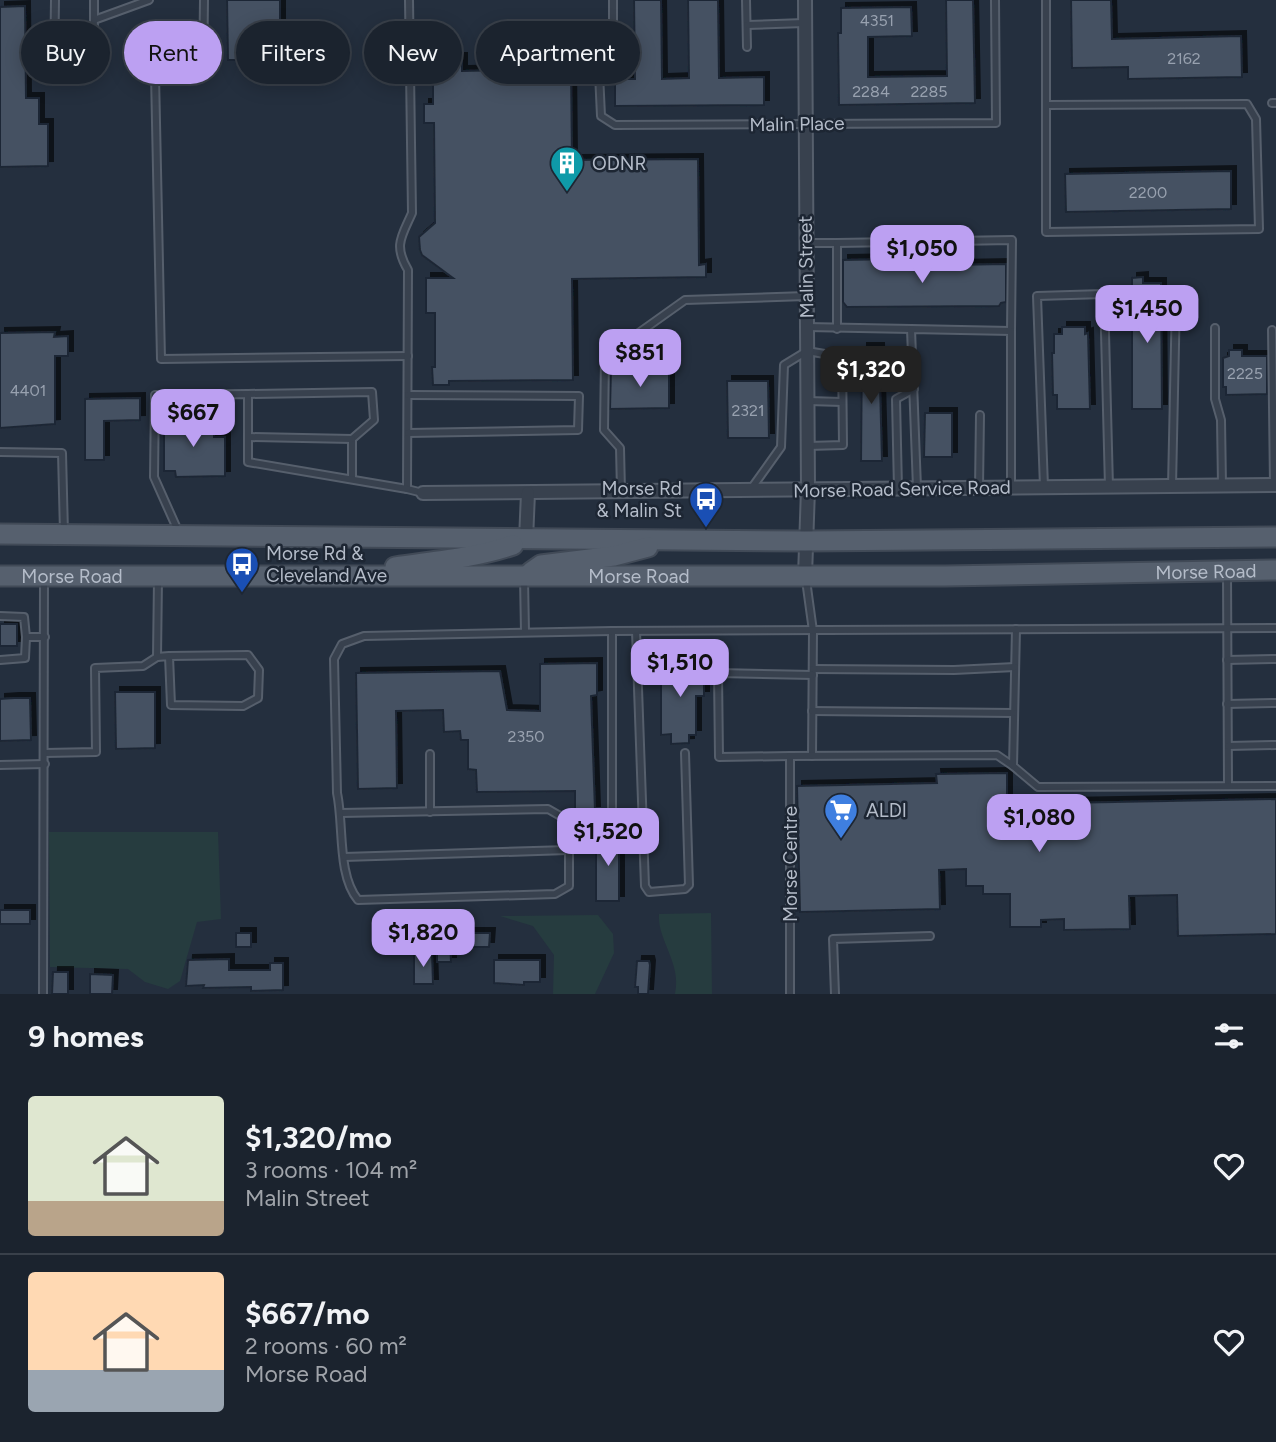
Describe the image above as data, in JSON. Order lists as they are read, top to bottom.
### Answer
{
  "streets": {
    "main road": ["Morse Road"],
    "street": ["Malin Street", "Morse Road Service Road"],
    "lane": ["Malin Place", "Morse Centre"]
  },
  "crossings": [
    ["Malin Place", "Malin Street"],
    ["Malin Street", "Morse Road Service Road"],
    ["Malin Street", "Morse Road"]
  ],
  "places": {
    "building": ["ODNR"],
    "bus stop": ["Morse Rd & Malin St", "Morse Rd & Cleveland Ave"],
    "supermarket": ["ALDI"]
  },
  "house_numbers": [
    "4351",
    "2162",
    "2284",
    "2285",
    "2200",
    "2225",
    "4401",
    "2321",
    "2350"
  ],
  "page": {
    "chip": [
      "Buy",
      "Rent",
      "Filters",
      "New",
      "Apartment"
    ],
    "price": [
      "$1,050",
      "$1,450",
      "$851",
      "$1,320",
      "$667",
      "$1,510",
      "$1,080",
      "$1,520",
      "$1,820"
    ],
    "heading": "9 homes",
    "list": [
      {
        "name": "$1,320/mo",
        "note": "3 rooms · 104 m² · Malin Street"
      },
      {
        "name": "$667/mo",
        "note": "2 rooms · 60 m² · Morse Road"
      }
    ]
  }
}
